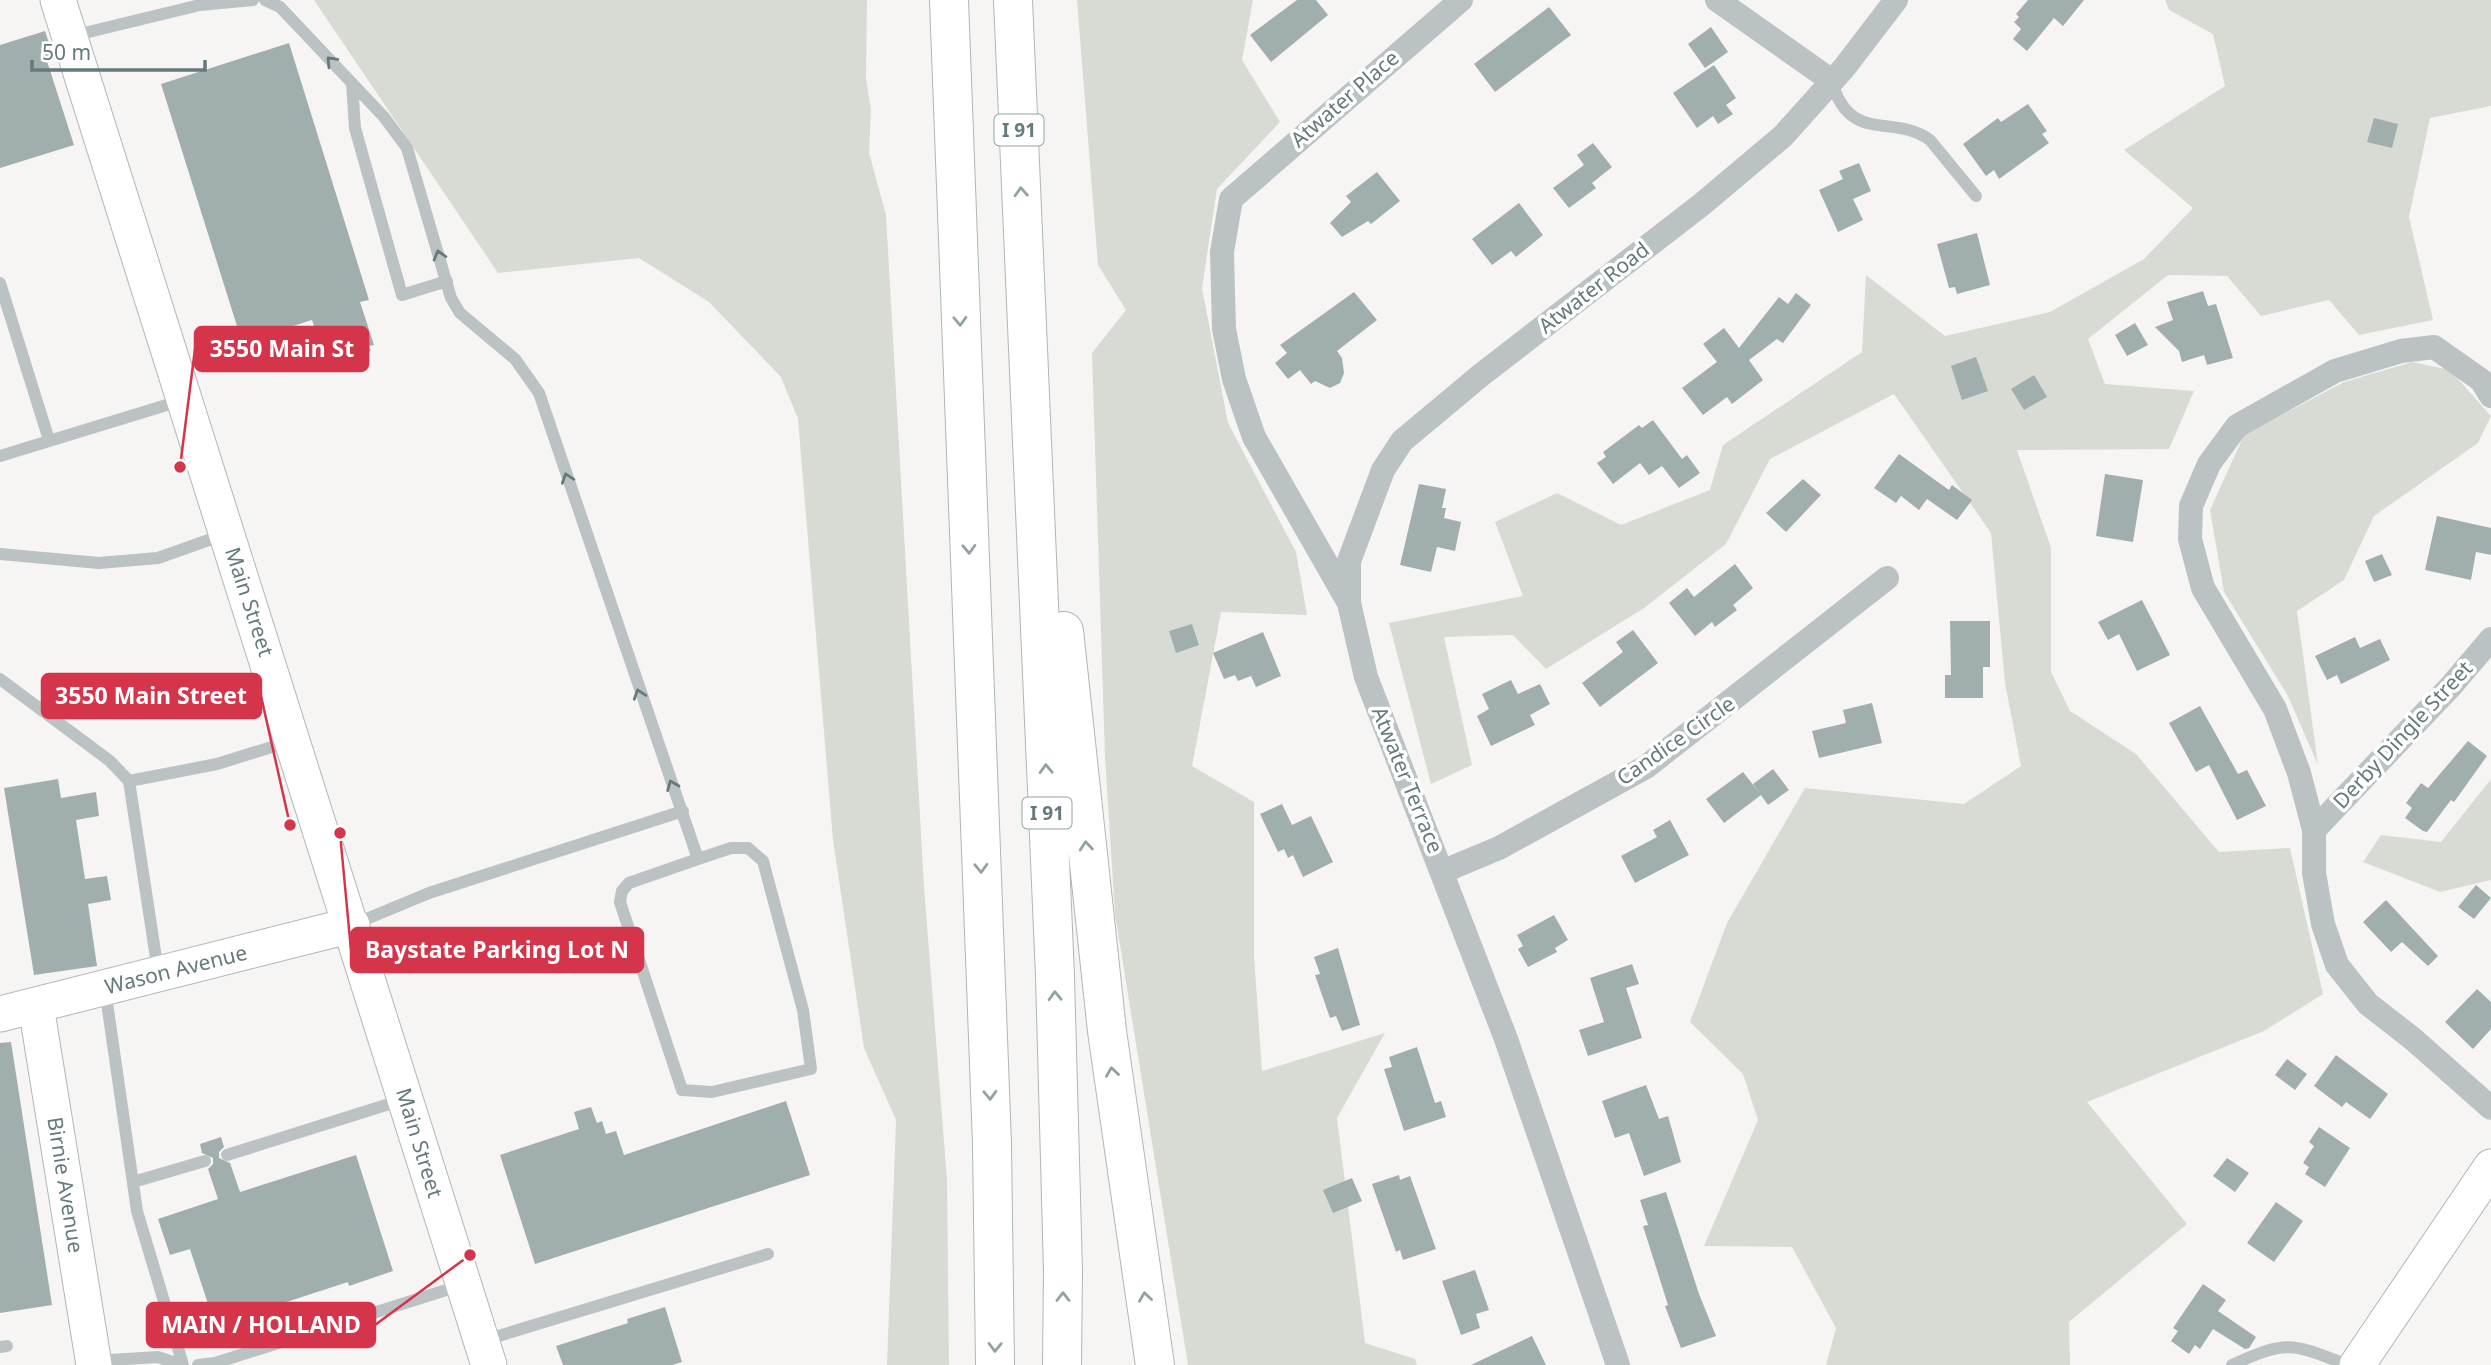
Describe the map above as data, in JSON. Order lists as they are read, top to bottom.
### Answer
{
  "streets": {
    "highway": ["I 91"],
    "main road": ["Main Street", "Wason Avenue", "Birnie Avenue"],
    "street": [
      "Atwater Place",
      "Atwater Road",
      "Derby Dingle Street",
      "Candice Circle",
      "Atwater Terrace"
    ]
  },
  "crossings": [
    ["Atwater Place", "Atwater Terrace"],
    ["Atwater Road", "Atwater Terrace"],
    ["Main Street", "Wason Avenue"],
    ["Candice Circle", "Atwater Terrace"],
    ["Wason Avenue", "Birnie Avenue"]
  ],
  "places": [
    "3550 Main St",
    "3550 Main Street",
    "Baystate Parking Lot N",
    "MAIN / HOLLAND"
  ],
  "scale_bar": "50 m"
}
